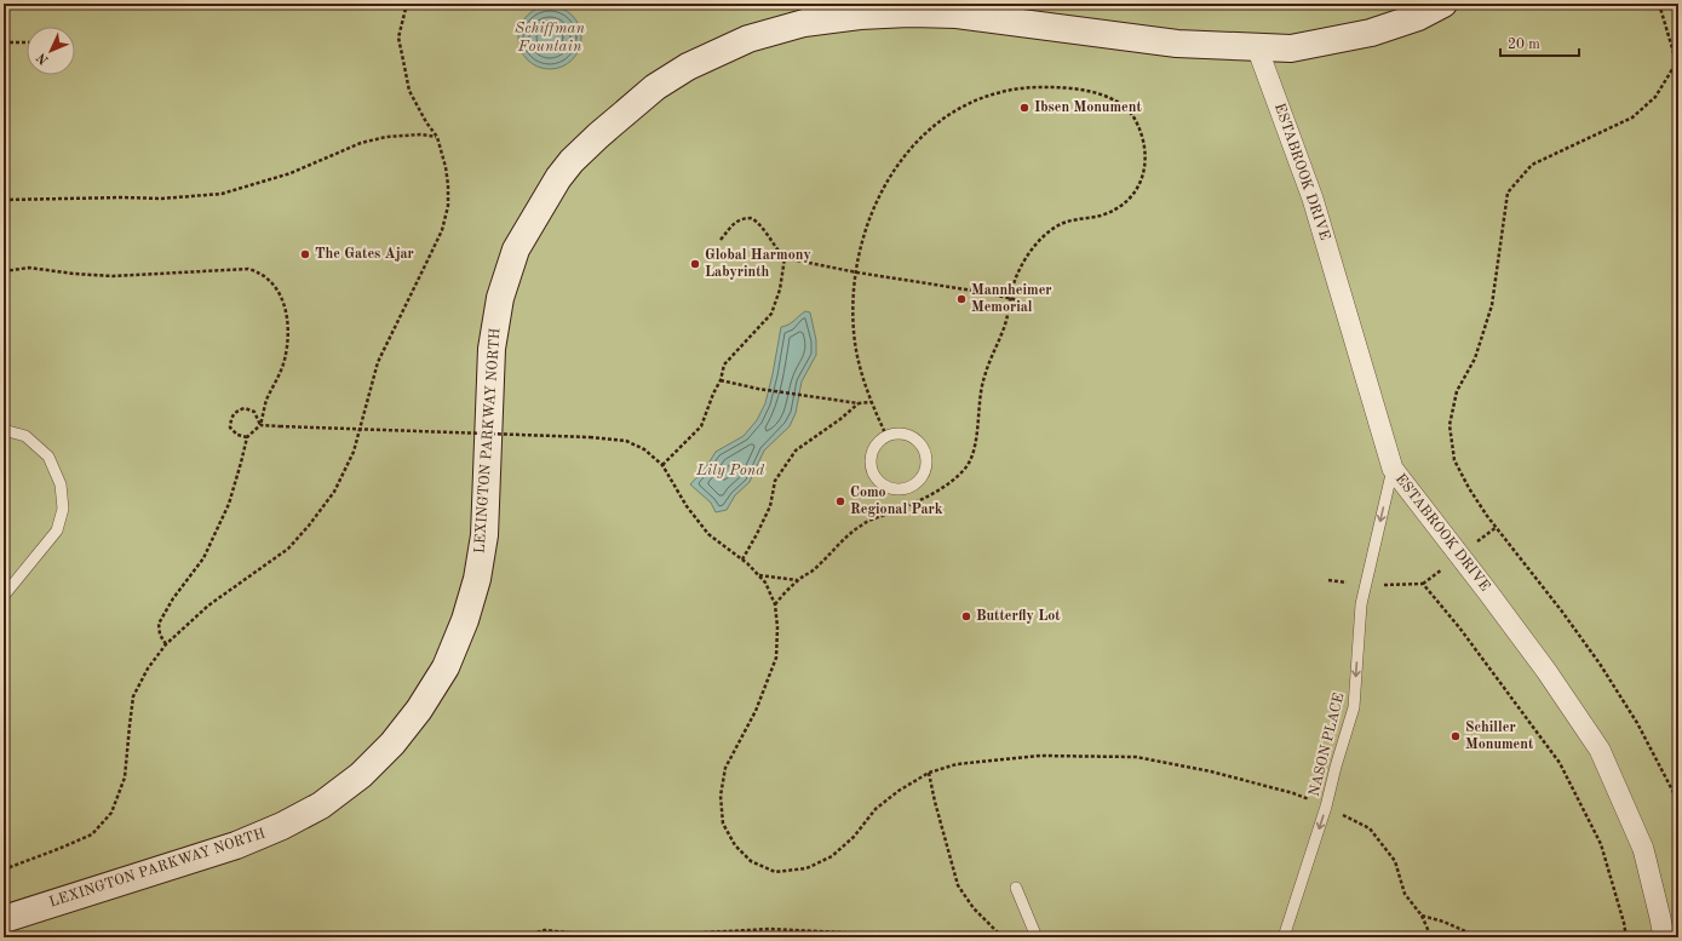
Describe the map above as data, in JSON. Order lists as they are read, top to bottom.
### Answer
{
  "streets": {
    "main road": ["LEXINGTON PARKWAY NORTH"],
    "street": ["ESTABROOK DRIVE"],
    "lane": ["NASON PLACE"]
  },
  "crossings": [
    ["ESTABROOK DRIVE", "LEXINGTON PARKWAY NORTH"],
    ["ESTABROOK DRIVE", "NASON PLACE"]
  ],
  "one_way": ["NASON PLACE"],
  "water": ["Schiffman Fountain", "Lily Pond"],
  "places": [
    "Ibsen Monument",
    "The Gates Ajar",
    "Global Harmony Labyrinth",
    "Mannheimer Memorial",
    "Como Regional Park",
    "Butterfly Lot",
    "Schiller Monument"
  ],
  "scale_bar": "20 m",
  "north": "bottom left"
}
